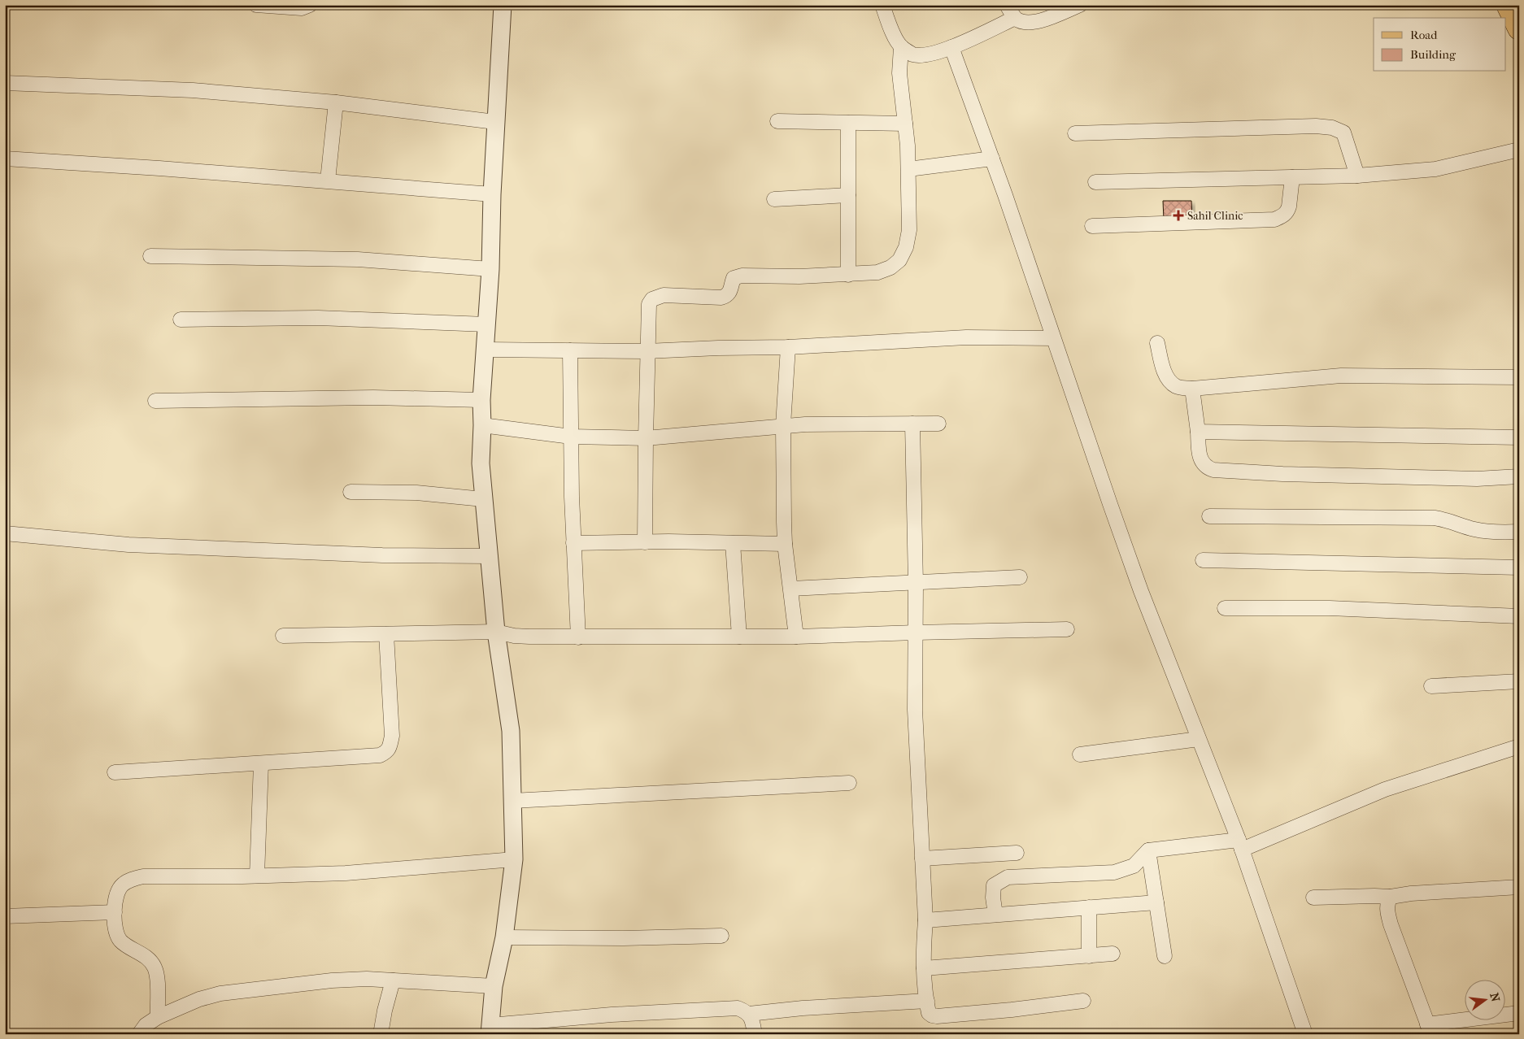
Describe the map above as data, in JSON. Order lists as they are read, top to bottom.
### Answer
{
  "places": {
    "health": ["Sahil Clinic"]
  },
  "legend": ["Road", "Building"],
  "north": "right"
}
